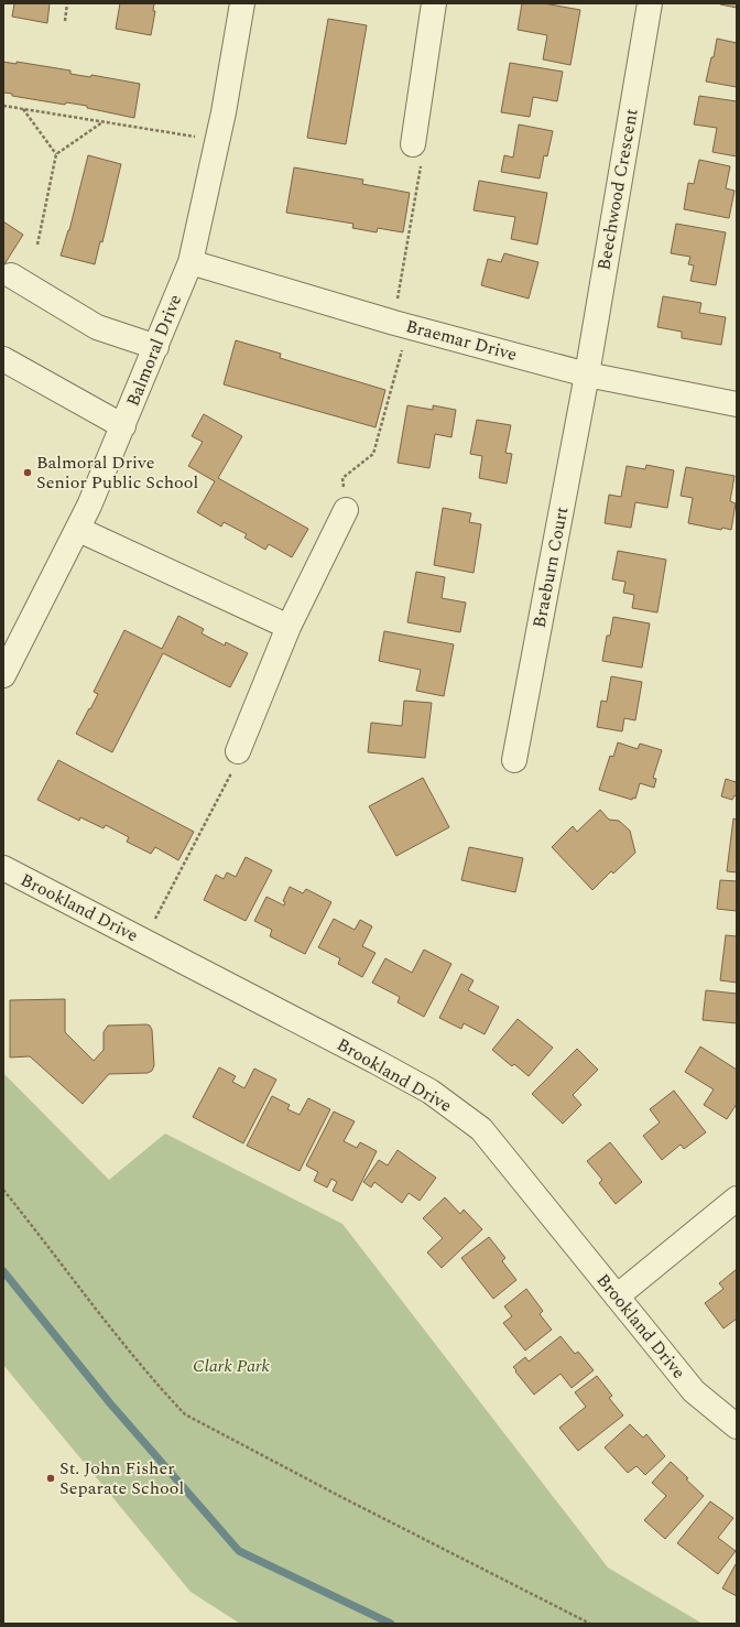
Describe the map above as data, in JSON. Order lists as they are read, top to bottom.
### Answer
{
  "streets": {
    "street": [
      "Beechwood Crescent",
      "Braemar Drive",
      "Balmoral Drive",
      "Braeburn Court",
      "Brookland Drive"
    ]
  },
  "crossings": [
    ["Beechwood Crescent", "Braemar Drive"],
    ["Beechwood Crescent", "Braeburn Court"],
    ["Braemar Drive", "Balmoral Drive"],
    ["Braemar Drive", "Braeburn Court"]
  ],
  "parks": ["Clark Park"],
  "places": ["Balmoral Drive Senior Public School", "St. John Fisher Separate School"]
}
